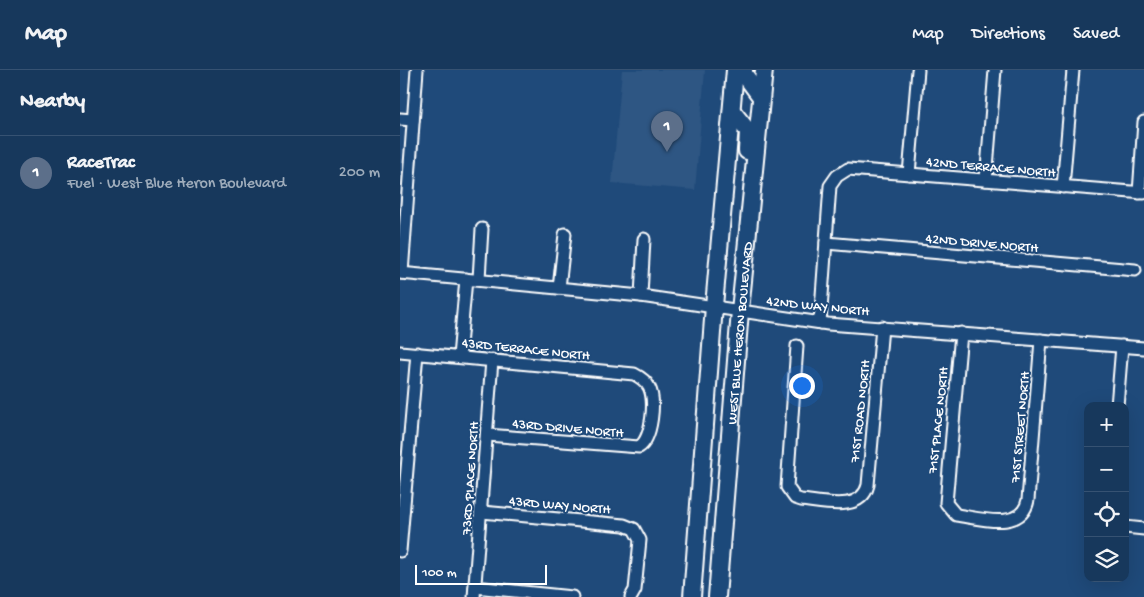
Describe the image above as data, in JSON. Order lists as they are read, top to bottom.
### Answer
{
  "streets": {
    "highway": ["WEST BLUE HERON BOULEVARD"],
    "street": [
      "42ND TERRACE NORTH",
      "42ND DRIVE NORTH",
      "42ND WAY NORTH",
      "43RD TERRACE NORTH",
      "71ST ROAD NORTH",
      "71ST PLACE NORTH",
      "43RD DRIVE NORTH",
      "71ST STREET NORTH",
      "73RD PLACE NORTH",
      "43RD WAY NORTH"
    ]
  },
  "crossings": [
    ["42ND TERRACE NORTH", "42ND DRIVE NORTH"],
    ["42ND WAY NORTH", "WEST BLUE HERON BOULEVARD"],
    ["42ND WAY NORTH", "71ST ROAD NORTH"],
    ["42ND WAY NORTH", "71ST PLACE NORTH"],
    ["42ND WAY NORTH", "71ST STREET NORTH"],
    ["43RD TERRACE NORTH", "43RD DRIVE NORTH"],
    ["43RD TERRACE NORTH", "73RD PLACE NORTH"],
    ["71ST PLACE NORTH", "71ST STREET NORTH"],
    ["43RD DRIVE NORTH", "73RD PLACE NORTH"],
    ["73RD PLACE NORTH", "43RD WAY NORTH"]
  ],
  "scale_bar": "100 m",
  "page": {
    "header": "Map",
    "nav": ["Map", "Directions", "Saved"],
    "heading": "Nearby",
    "pins": "1",
    "list": [
      {
        "mark": "1",
        "name": "RaceTrac",
        "note": "Fuel · West Blue Heron Boulevard",
        "value": "200 m"
      }
    ],
    "map_buttons": ["+", "−"],
    "scale": "100 m"
  }
}
